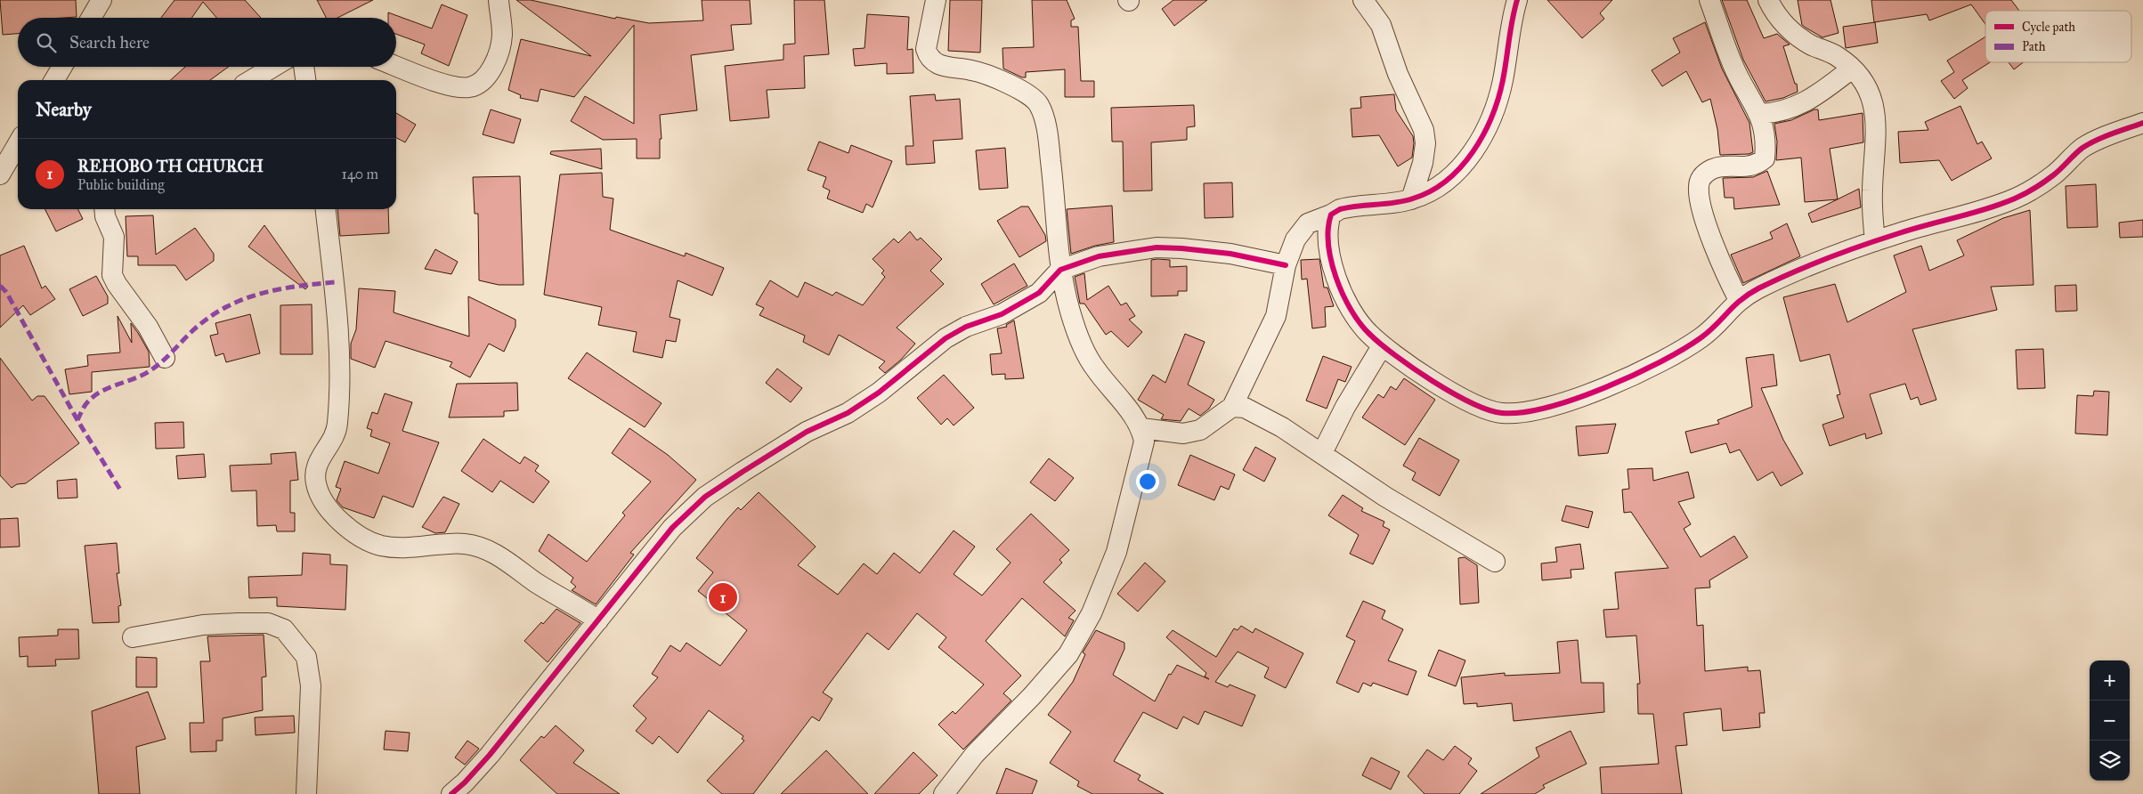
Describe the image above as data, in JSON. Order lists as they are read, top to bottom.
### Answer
{
  "legend": ["Cycle path", "Path"],
  "page": {
    "search": "Search here",
    "heading": "Nearby",
    "list": [
      {
        "mark": "1",
        "name": "REHOBO TH CHURCH",
        "note": "Public building",
        "value": "140 m"
      }
    ],
    "pins": "1",
    "map_buttons": ["+", "−"]
  }
}
